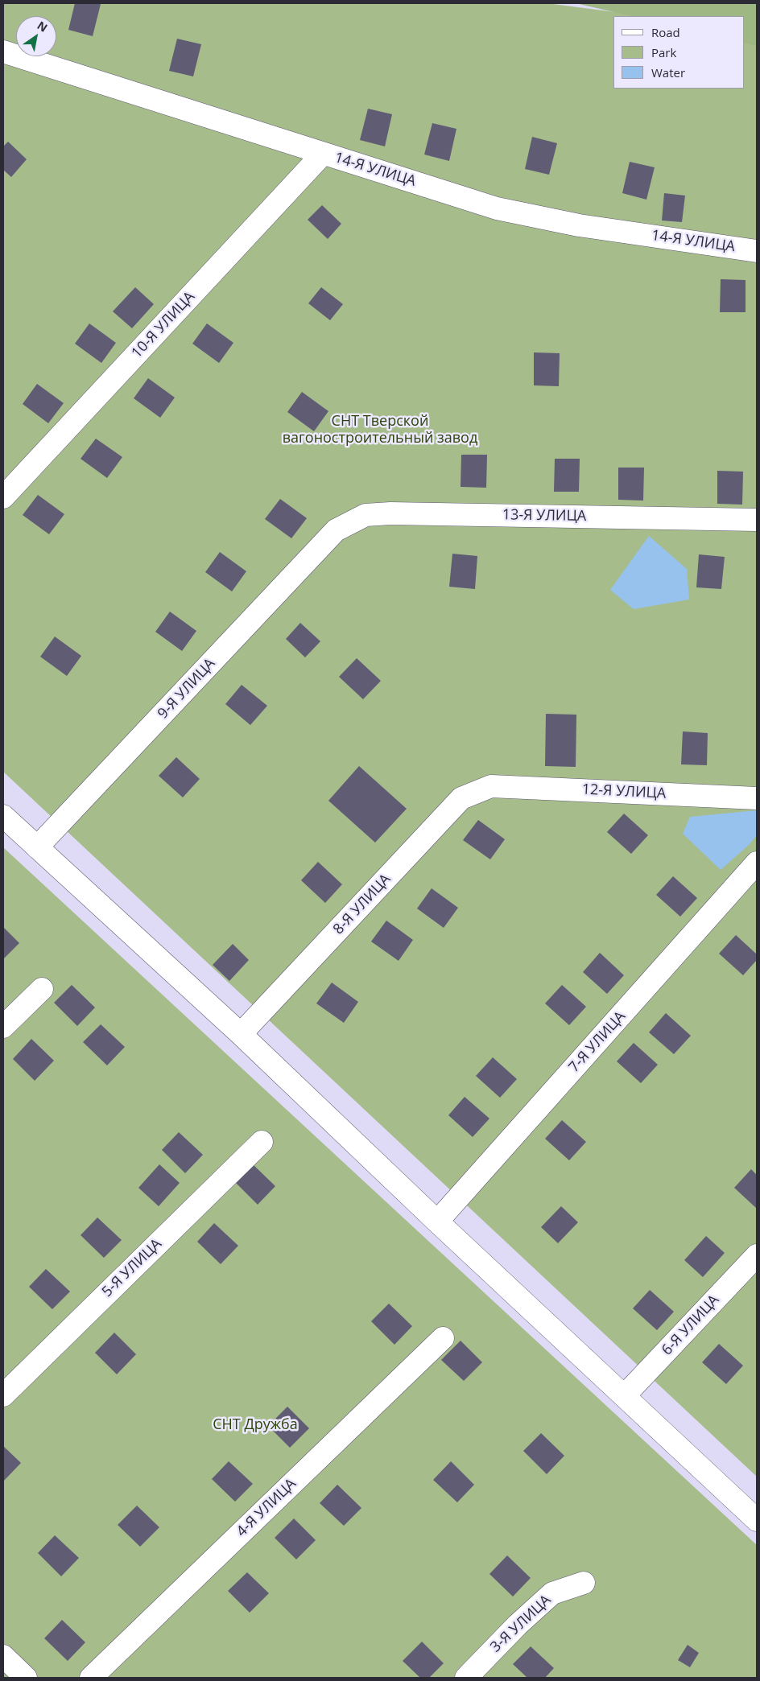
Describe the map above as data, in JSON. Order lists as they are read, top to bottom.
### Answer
{
  "streets": {
    "street": [
      "14-Я УЛИЦА",
      "10-Я УЛИЦА",
      "13-Я УЛИЦА",
      "9-Я УЛИЦА",
      "12-Я УЛИЦА",
      "8-Я УЛИЦА",
      "7-Я УЛИЦА",
      "5-Я УЛИЦА",
      "6-Я УЛИЦА",
      "4-Я УЛИЦА",
      "3-Я УЛИЦА"
    ]
  },
  "crossings": [
    ["14-Я УЛИЦА", "10-Я УЛИЦА"],
    ["13-Я УЛИЦА", "9-Я УЛИЦА"],
    ["12-Я УЛИЦА", "8-Я УЛИЦА"]
  ],
  "parks": ["СНТ Тверской вагоностроительный завод", "СНТ Дружба"],
  "legend": ["Road", "Park", "Water"],
  "north": "top right"
}
